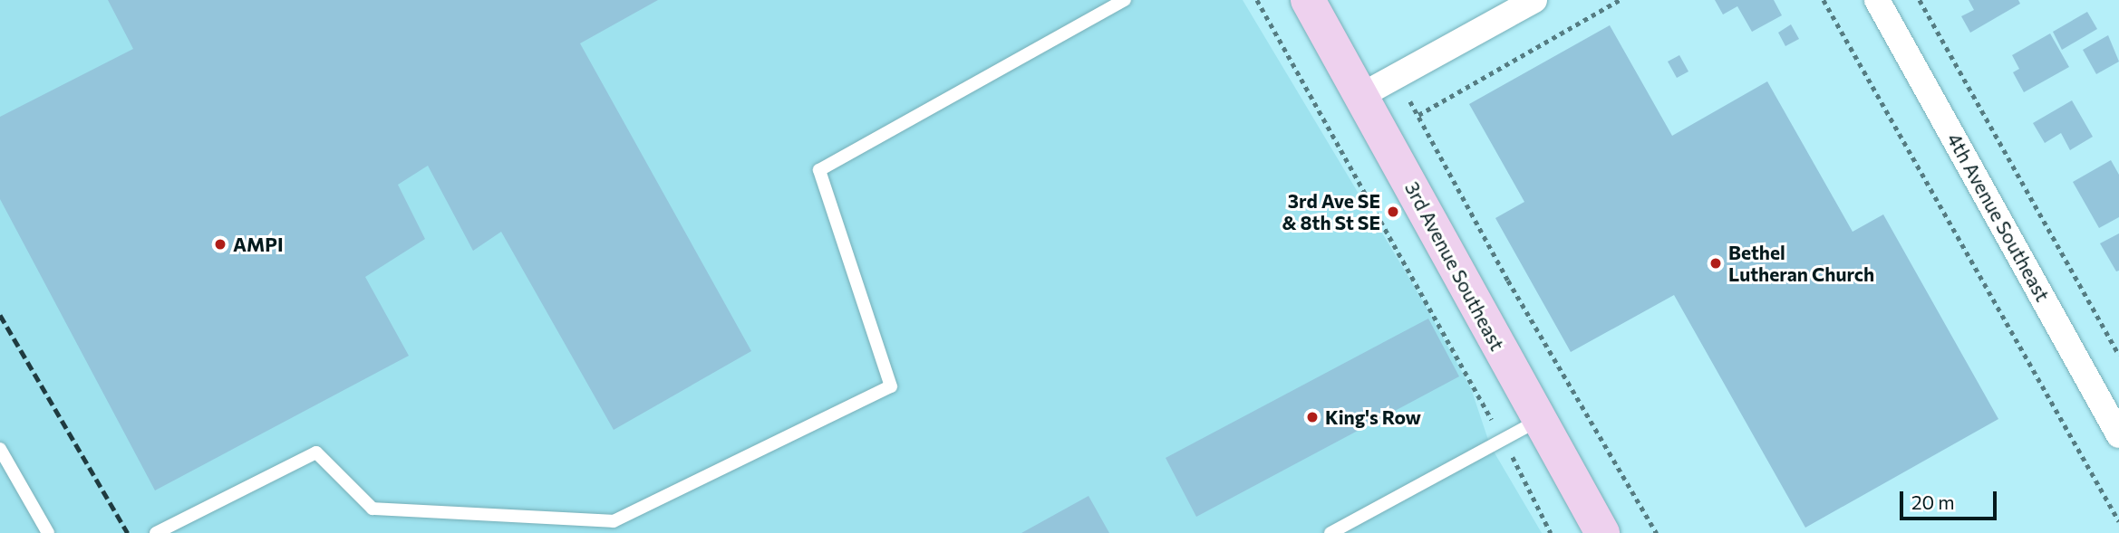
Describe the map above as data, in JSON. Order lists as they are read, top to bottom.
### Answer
{
  "streets": {
    "main road": ["3rd Avenue Southeast"],
    "street": ["4th Avenue Southeast"]
  },
  "places": [
    "3rd Ave SE & 8th St SE",
    "AMPI",
    "Bethel Lutheran Church",
    "King's Row"
  ],
  "scale_bar": "20 m"
}
